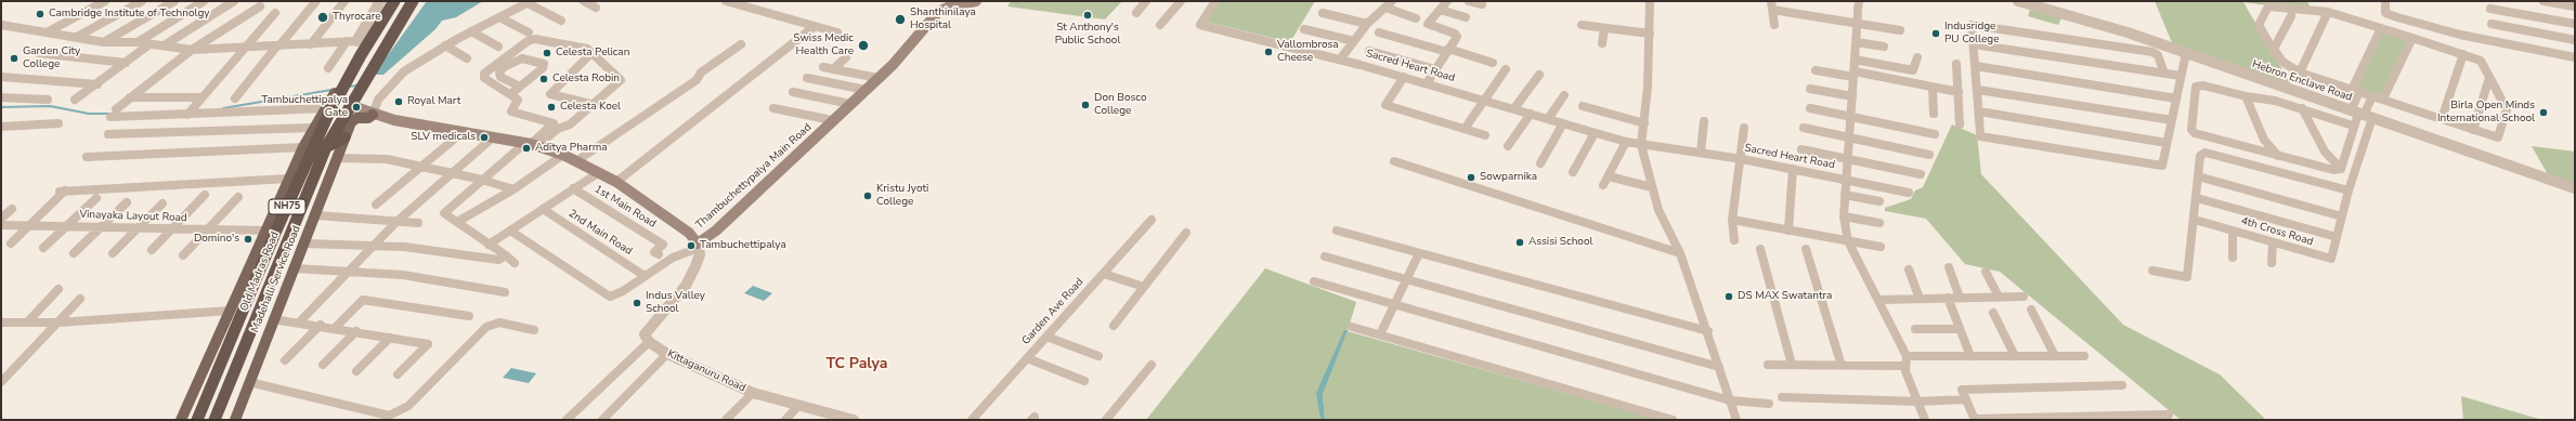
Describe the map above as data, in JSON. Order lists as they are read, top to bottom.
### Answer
{
  "streets": {
    "highway": ["NH75", "Old Madras Road"],
    "main road": ["Thambuchettypalya Main Road", "Madehalli Service Road"],
    "street": [
      "Sacred Heart Road",
      "Hebron Enclave Road",
      "1st Main Road",
      "Vinayaka Layout Road",
      "4th Cross Road",
      "2nd Main Road",
      "Garden Ave Road",
      "Kittaganuru Road"
    ]
  },
  "crossings": [
    ["Thambuchettypalya Main Road", "Old Madras Road"],
    ["Thambuchettypalya Main Road", "Madehalli Service Road"]
  ],
  "districts": ["TC Palya"],
  "places": [
    "Cambridge Institute of Technolgy",
    "St Anthony's Public School",
    "Thyrocare",
    "Shanthinilaya Hospital",
    "Indusridge PU College",
    "Swiss Medic Health Care",
    "Vallombrosa Cheese",
    "Celesta Pelican",
    "Garden City College",
    "Celesta Robin",
    "Royal Mart",
    "Don Bosco College",
    "Tambuchettipalya Gate",
    "Celesta Koel",
    "Birla Open Minds International School",
    "SLV medicals",
    "Aditya Pharma",
    "Sowparnika",
    "Kristu Jyoti College",
    "Domino's",
    "Assisi School",
    "Tambuchettipalya",
    "DS MAX Swatantra",
    "Indus Valley School"
  ]
}
